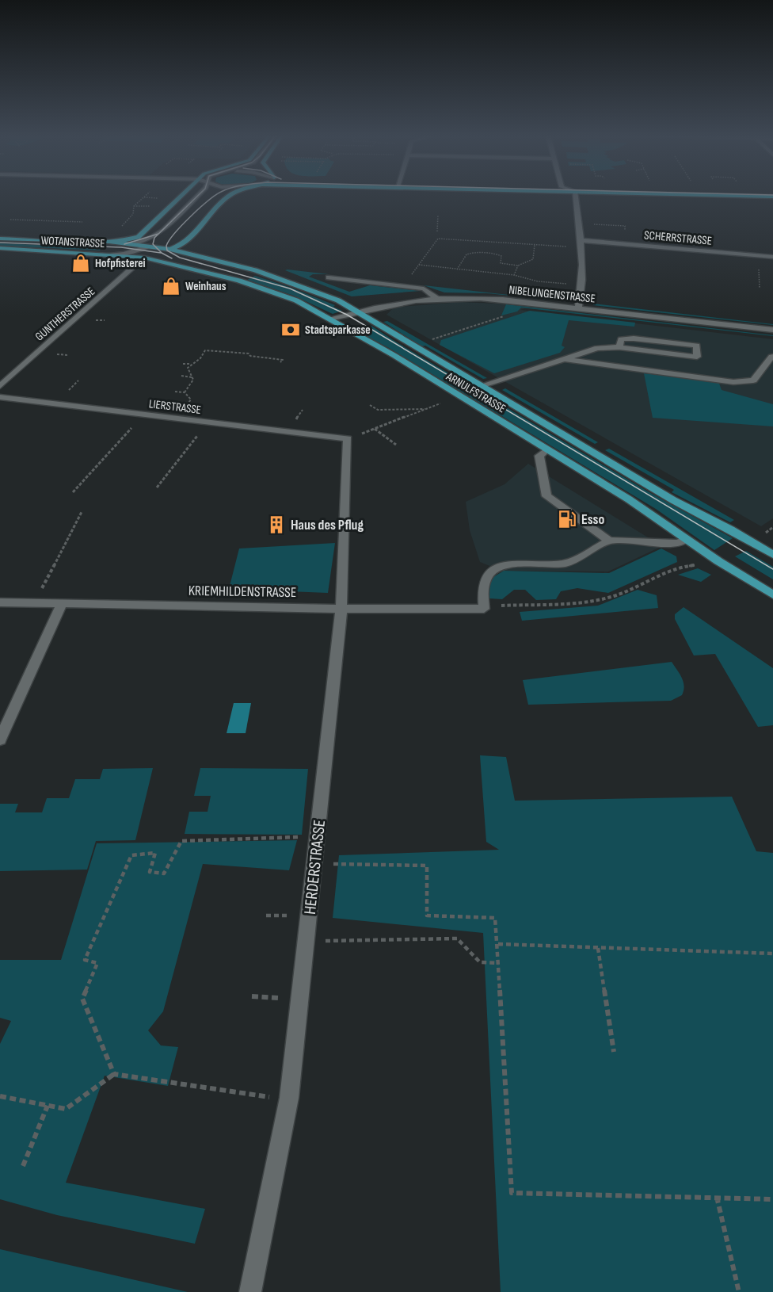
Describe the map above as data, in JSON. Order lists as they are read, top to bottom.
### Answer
{
  "streets": {
    "main road": ["WOTANSTRASSE", "ARNULFSTRASSE"],
    "street": [
      "SCHERRSTRASSE",
      "NIBELUNGENSTRASSE",
      "GUNTHERSTRASSE",
      "LIERSTRASSE",
      "KRIEMHILDENSTRASSE",
      "HERDERSTRASSE"
    ]
  },
  "crossings": [
    ["WOTANSTRASSE", "GUNTHERSTRASSE"],
    ["WOTANSTRASSE", "ARNULFSTRASSE"],
    ["NIBELUNGENSTRASSE", "ARNULFSTRASSE"],
    ["GUNTHERSTRASSE", "ARNULFSTRASSE"],
    ["LIERSTRASSE", "HERDERSTRASSE"],
    ["KRIEMHILDENSTRASSE", "HERDERSTRASSE"]
  ],
  "places": {
    "shop": ["Hofpfisterei", "Weinhaus"],
    "bank": ["Stadtsparkasse"],
    "fuel station": ["Esso"],
    "building": ["Haus des Pflug"]
  }
}
